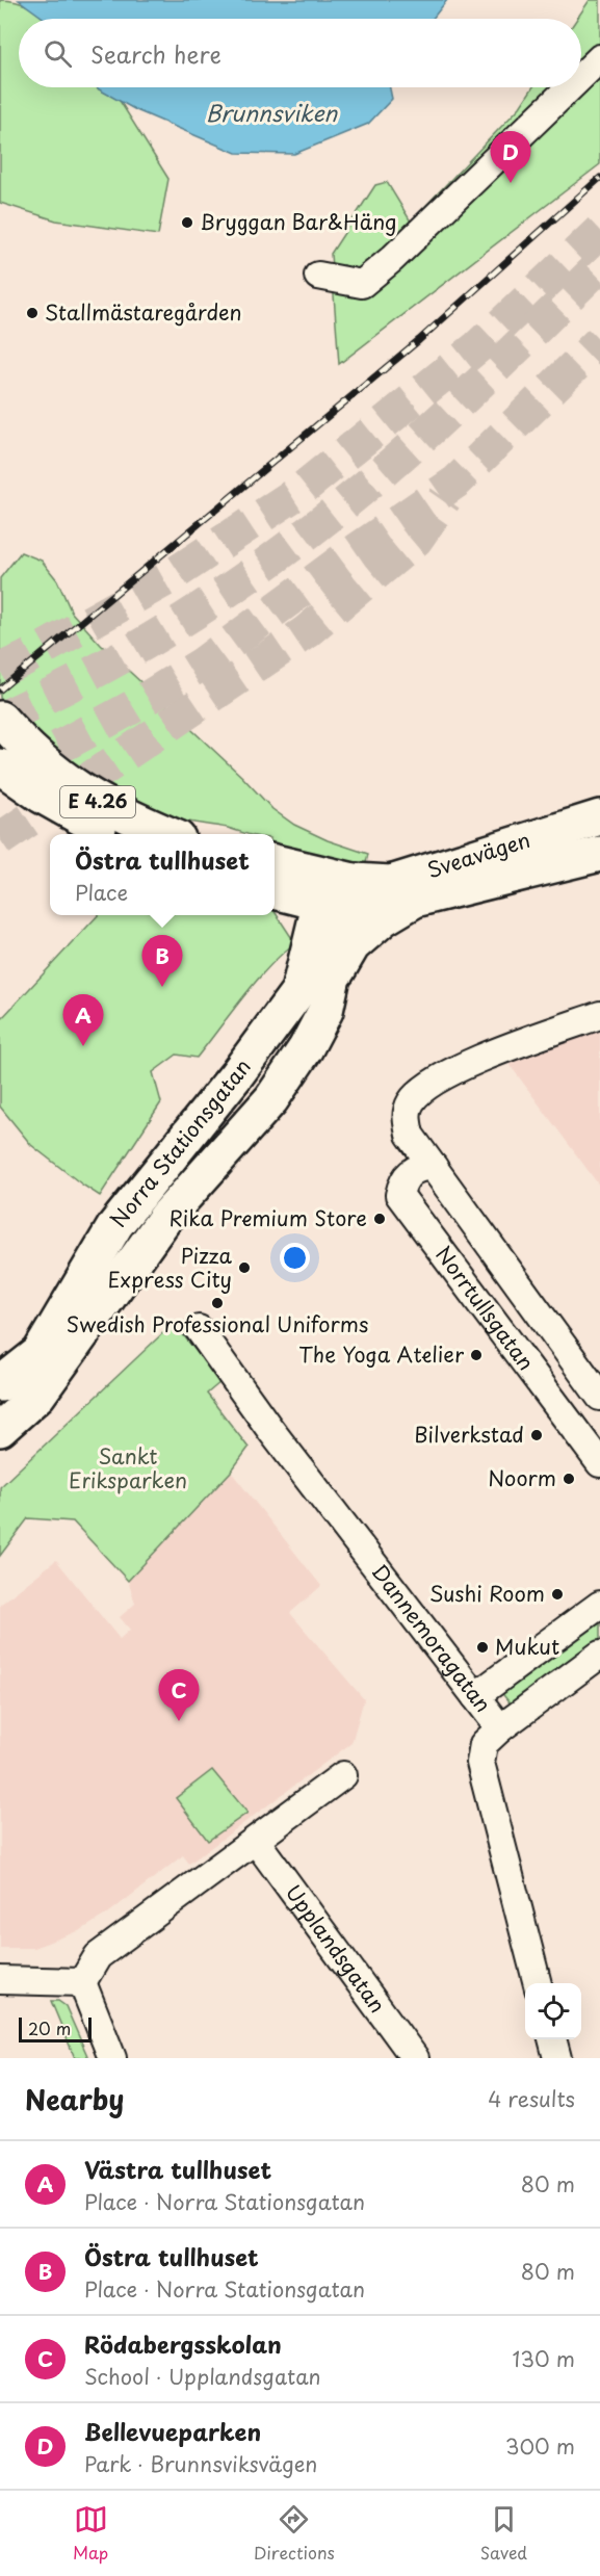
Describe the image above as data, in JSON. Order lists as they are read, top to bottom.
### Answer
{
  "streets": {
    "main road": ["E 4.26", "Sveavägen", "Norra Stationsgatan"],
    "street": ["Norrtullsgatan", "Dannemoragatan", "Upplandsgatan"]
  },
  "water": ["Brunnsviken"],
  "parks": ["Sankt Eriksparken"],
  "places": [
    "Bryggan Bar&Häng",
    "Stallmästaregården",
    "Rika Premium Store",
    "Pizza Express City",
    "Swedish Professional Uniforms",
    "The Yoga Atelier",
    "Bilverkstad",
    "Noorm",
    "Sushi Room",
    "Mukut"
  ],
  "scale_bar": "20 m",
  "page": {
    "search": "Search here",
    "pins": [
      "D",
      "B",
      "A",
      "C"
    ],
    "popup": ["Östra tullhuset", "Place"],
    "scale": "20 m",
    "heading": ["Nearby", "4 results"],
    "list": [
      {
        "mark": "A",
        "name": "Västra tullhuset",
        "note": "Place · Norra Stationsgatan",
        "value": "80 m"
      },
      {
        "mark": "B",
        "name": "Östra tullhuset",
        "note": "Place · Norra Stationsgatan",
        "value": "80 m"
      },
      {
        "mark": "C",
        "name": "Rödabergsskolan",
        "note": "School · Upplandsgatan",
        "value": "130 m"
      },
      {
        "mark": "D",
        "name": "Bellevueparken",
        "note": "Park · Brunnsviksvägen",
        "value": "300 m"
      }
    ],
    "nav": ["Map", "Directions", "Saved"]
  }
}
